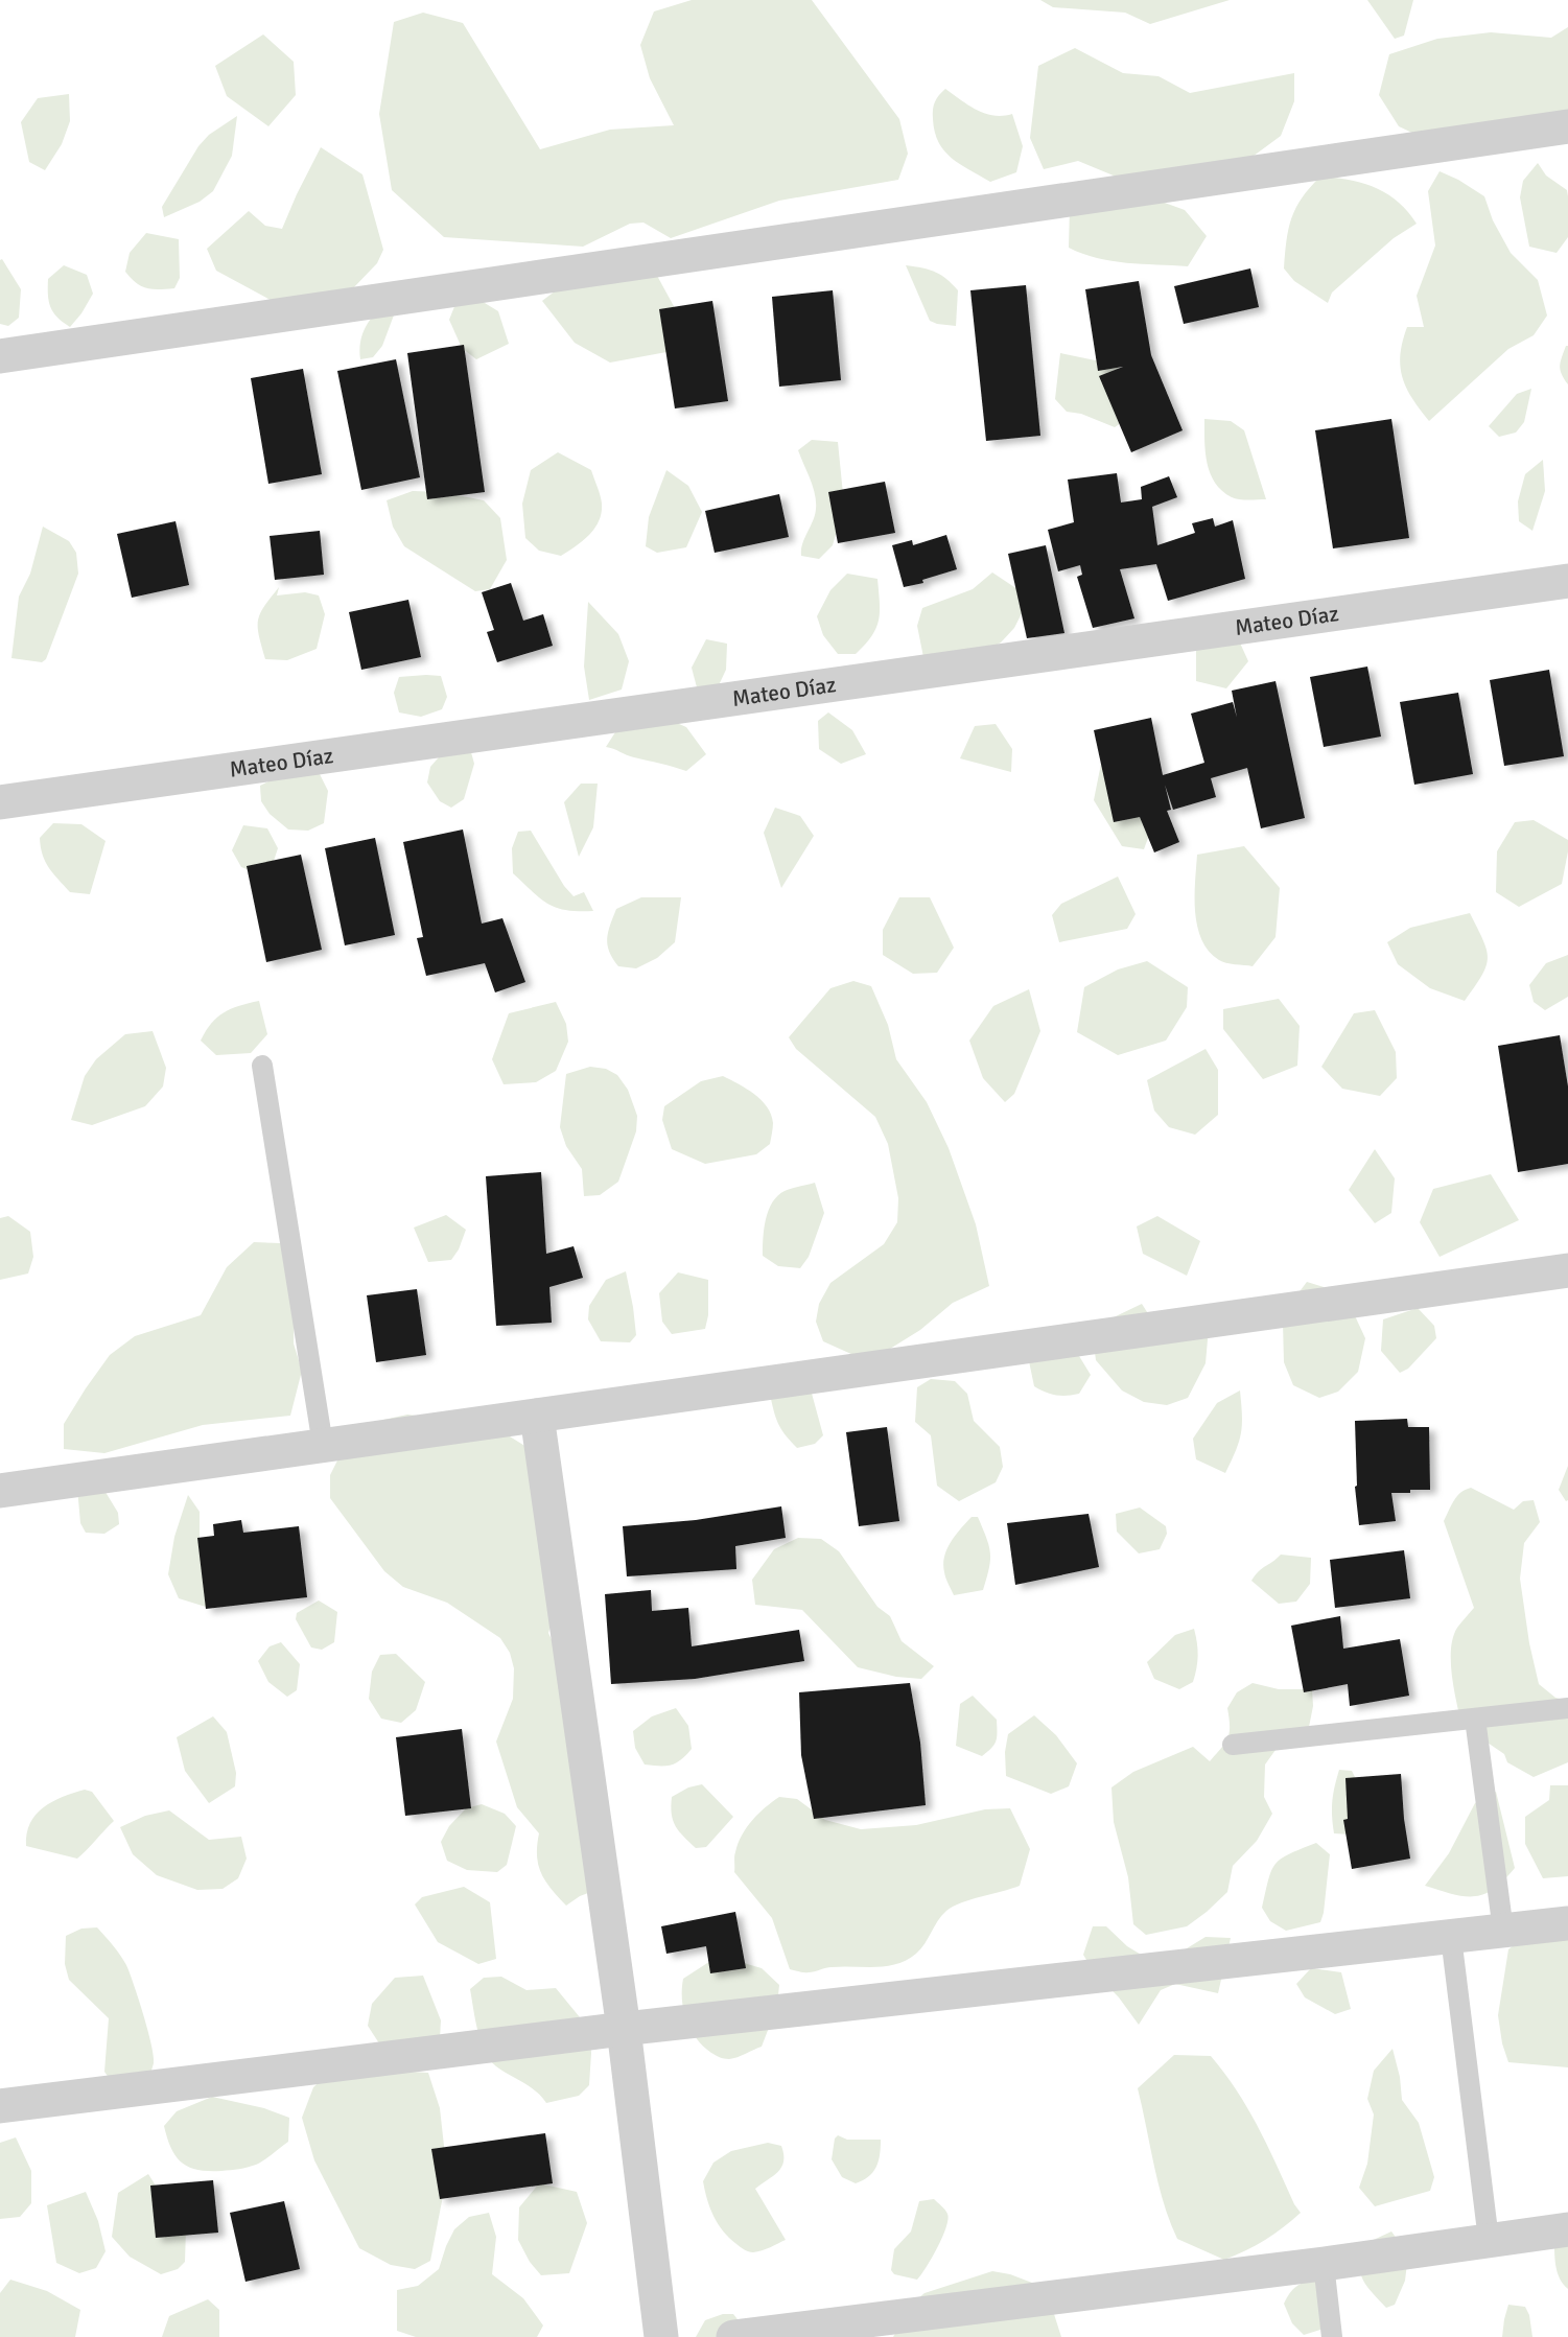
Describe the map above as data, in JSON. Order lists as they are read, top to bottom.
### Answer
{
  "streets": {
    "street": ["Mateo Díaz"]
  }
}
